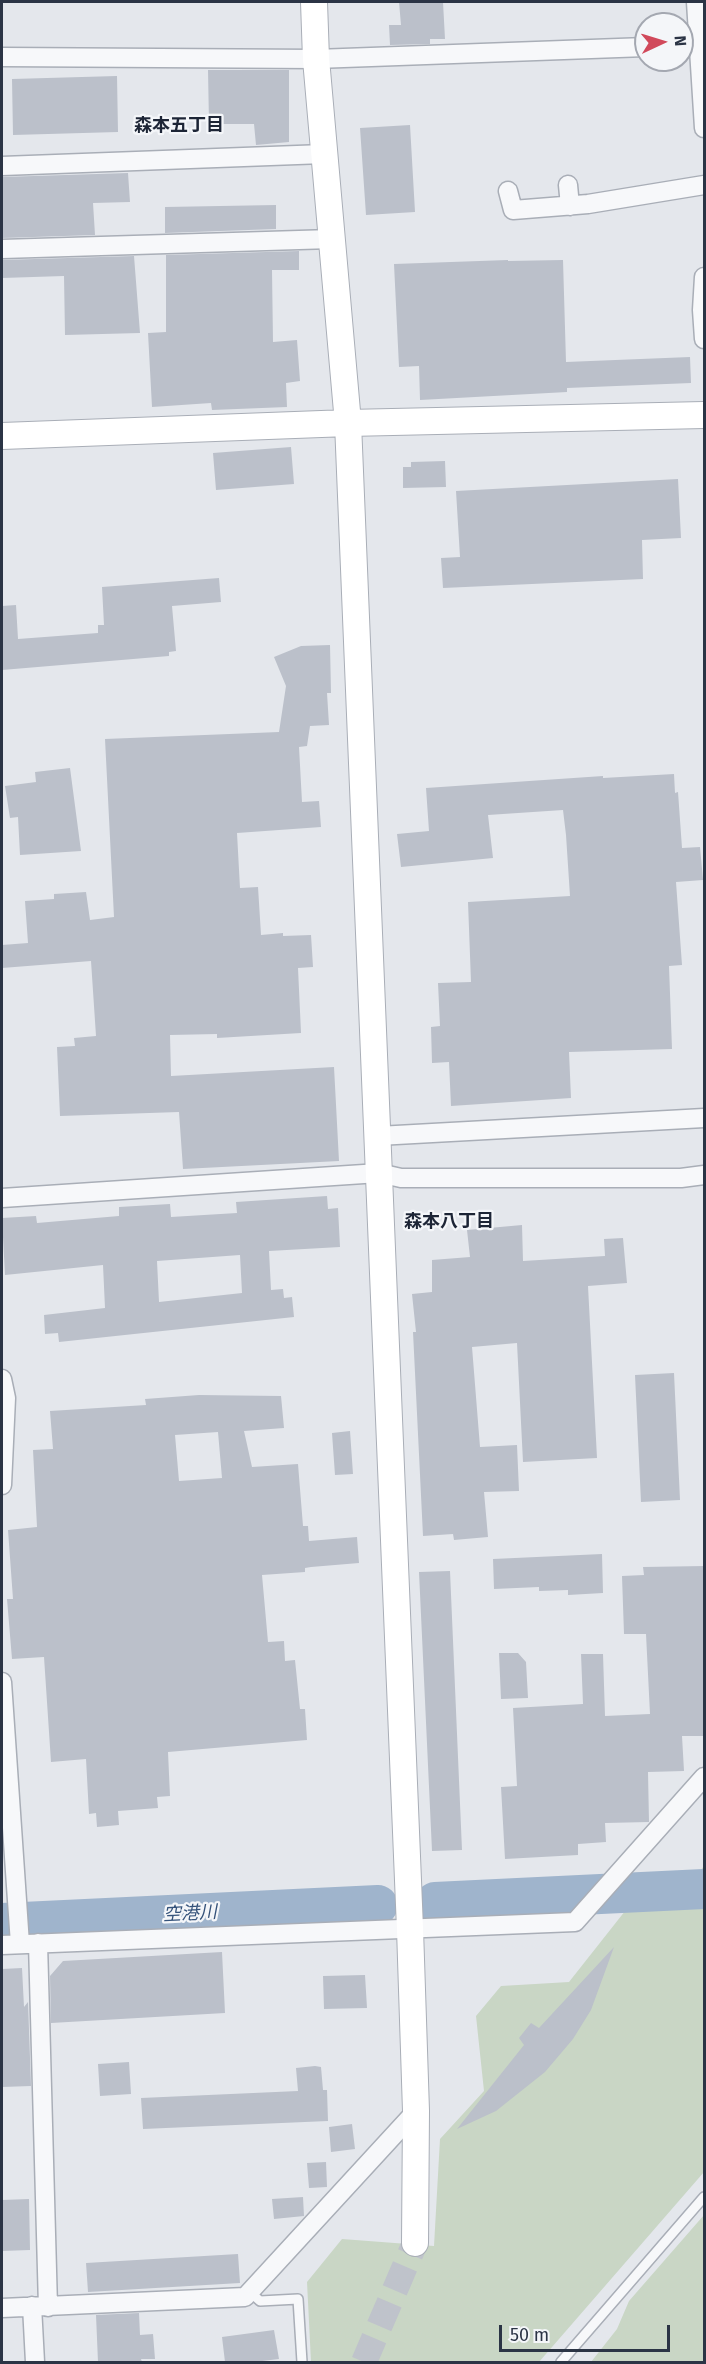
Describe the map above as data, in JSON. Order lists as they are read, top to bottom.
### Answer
{
  "districts": ["森本五丁目", "森本八丁目"],
  "water": ["空港川"],
  "scale_bar": "50 m",
  "north": "right"
}
